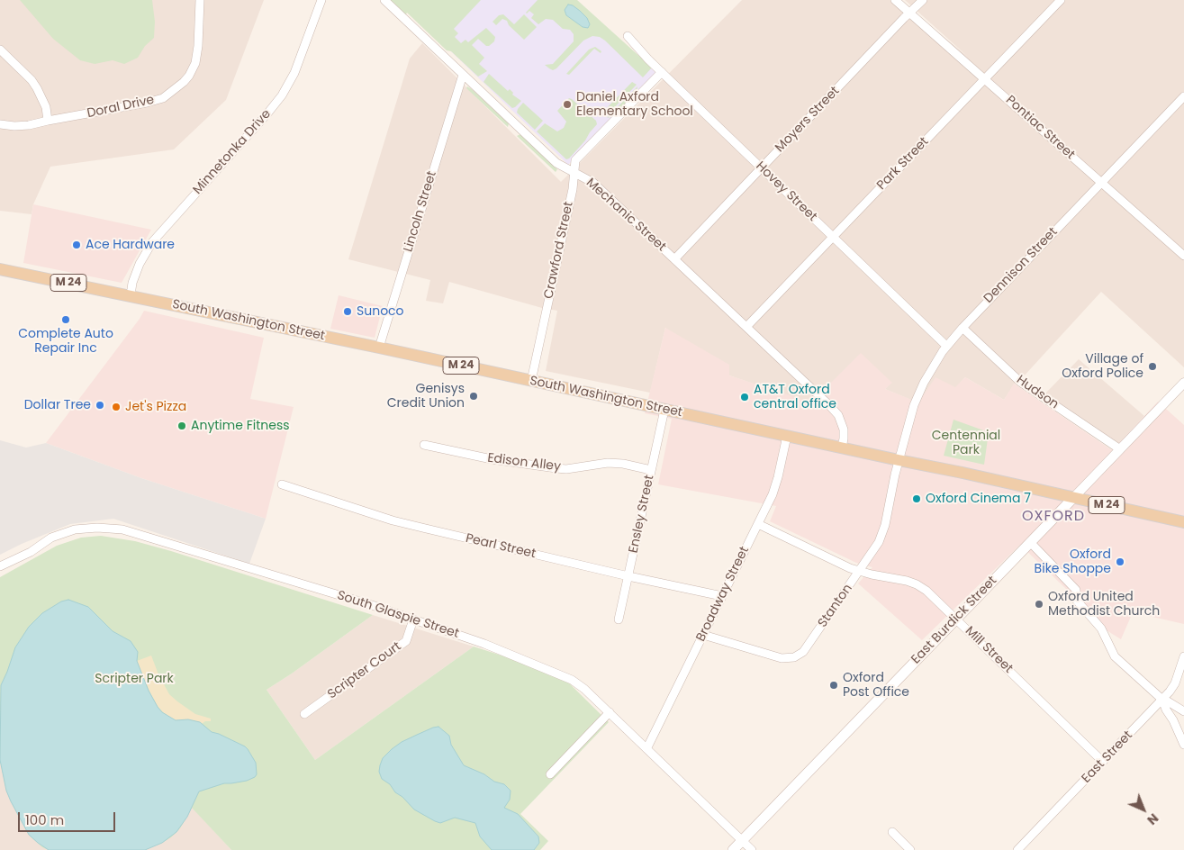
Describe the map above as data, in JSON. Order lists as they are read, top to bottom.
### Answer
{
  "streets": {
    "main road": ["M 24", "South Washington Street", "East Burdick Street"],
    "street": [
      "Doral Drive",
      "Moyers Street",
      "Pontiac Street",
      "Minnetonka Drive",
      "Park Street",
      "Hovey Street",
      "Lincoln Street",
      "Mechanic Street",
      "Crawford Street",
      "Dennison Street",
      "Hudson",
      "Edison Alley",
      "Ensley Street",
      "Pearl Street",
      "Broadway Street",
      "Stanton",
      "South Glaspie Street",
      "Mill Street",
      "Scripter Court",
      "East Street"
    ]
  },
  "crossings": [
    ["Moyers Street", "Pontiac Street"],
    ["Moyers Street", "Hovey Street"],
    ["Moyers Street", "Mechanic Street"],
    ["Pontiac Street", "Park Street"],
    ["Pontiac Street", "Dennison Street"],
    ["Minnetonka Drive", "M 24"],
    ["Minnetonka Drive", "South Washington Street"],
    ["Park Street", "Hovey Street"],
    ["Park Street", "Mechanic Street"],
    ["Hovey Street", "Crawford Street"],
    ["Hovey Street", "Dennison Street"],
    ["Lincoln Street", "Mechanic Street"],
    ["Lincoln Street", "South Washington Street"],
    ["Mechanic Street", "Crawford Street"],
    ["Mechanic Street", "South Washington Street"],
    ["Crawford Street", "South Washington Street"],
    ["Dennison Street", "South Washington Street"],
    ["Dennison Street", "Hudson"],
    ["Dennison Street", "Stanton"],
    ["M 24", "South Washington Street"],
    ["M 24", "East Burdick Street"],
    ["South Washington Street", "Ensley Street"],
    ["South Washington Street", "Broadway Street"],
    ["South Washington Street", "Stanton"],
    ["South Washington Street", "East Burdick Street"],
    ["Edison Alley", "Ensley Street"],
    ["Ensley Street", "Pearl Street"],
    ["Pearl Street", "Broadway Street"],
    ["Broadway Street", "Stanton"],
    ["Broadway Street", "South Glaspie Street"],
    ["Broadway Street", "Mill Street"],
    ["Stanton", "Mill Street"],
    ["South Glaspie Street", "East Burdick Street"],
    ["South Glaspie Street", "Scripter Court"],
    ["East Burdick Street", "Mill Street"],
    ["Mill Street", "East Street"]
  ],
  "districts": ["OXFORD"],
  "parks": ["Centennial Park", "Scripter Park"],
  "places": [
    "Daniel Axford Elementary School",
    "Ace Hardware",
    "Sunoco",
    "Complete Auto Repair Inc",
    "Village of Oxford Police",
    "Genisys Credit Union",
    "AT&T Oxford central office",
    "Dollar Tree",
    "Jet's Pizza",
    "Anytime Fitness",
    "Oxford Cinema 7",
    "Oxford Bike Shoppe",
    "Oxford United Methodist Church",
    "Oxford Post Office"
  ],
  "scale_bar": "100 m",
  "north": "bottom right"
}
